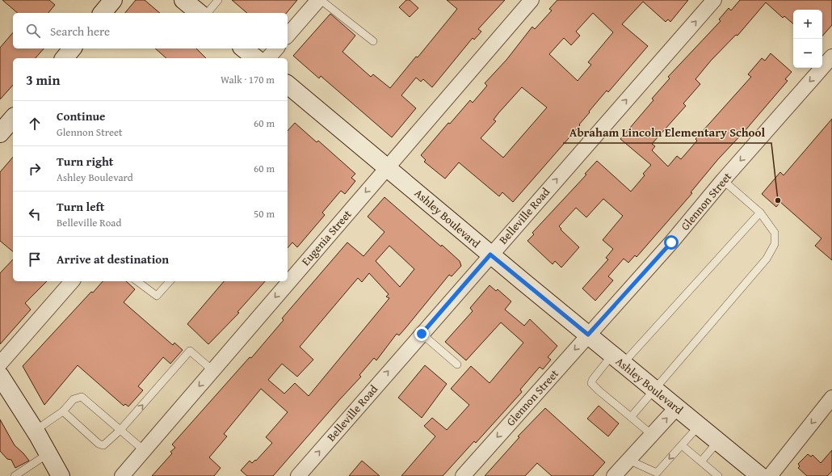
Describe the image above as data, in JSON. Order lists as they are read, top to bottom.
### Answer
{
  "streets": {
    "main road": ["Ashley Boulevard"],
    "street": ["Glennon Street", "Belleville Road", "Eugenia Street"]
  },
  "crossings": [
    ["Glennon Street", "Ashley Boulevard"],
    ["Belleville Road", "Ashley Boulevard"],
    ["Ashley Boulevard", "Eugenia Street"]
  ],
  "one_way": ["Glennon Street", "Belleville Road", "Eugenia Street"],
  "places": ["Abraham Lincoln Elementary School"],
  "page": {
    "map_buttons": ["+", "−"],
    "search": "Search here",
    "heading": ["3 min", "Walk · 170 m"],
    "list": [
      ["Continue", "Glennon Street", "60 m"],
      ["Turn right", "Ashley Boulevard", "60 m"],
      ["Turn left", "Belleville Road", "50 m"],
      "Arrive at destination"
    ]
  }
}
